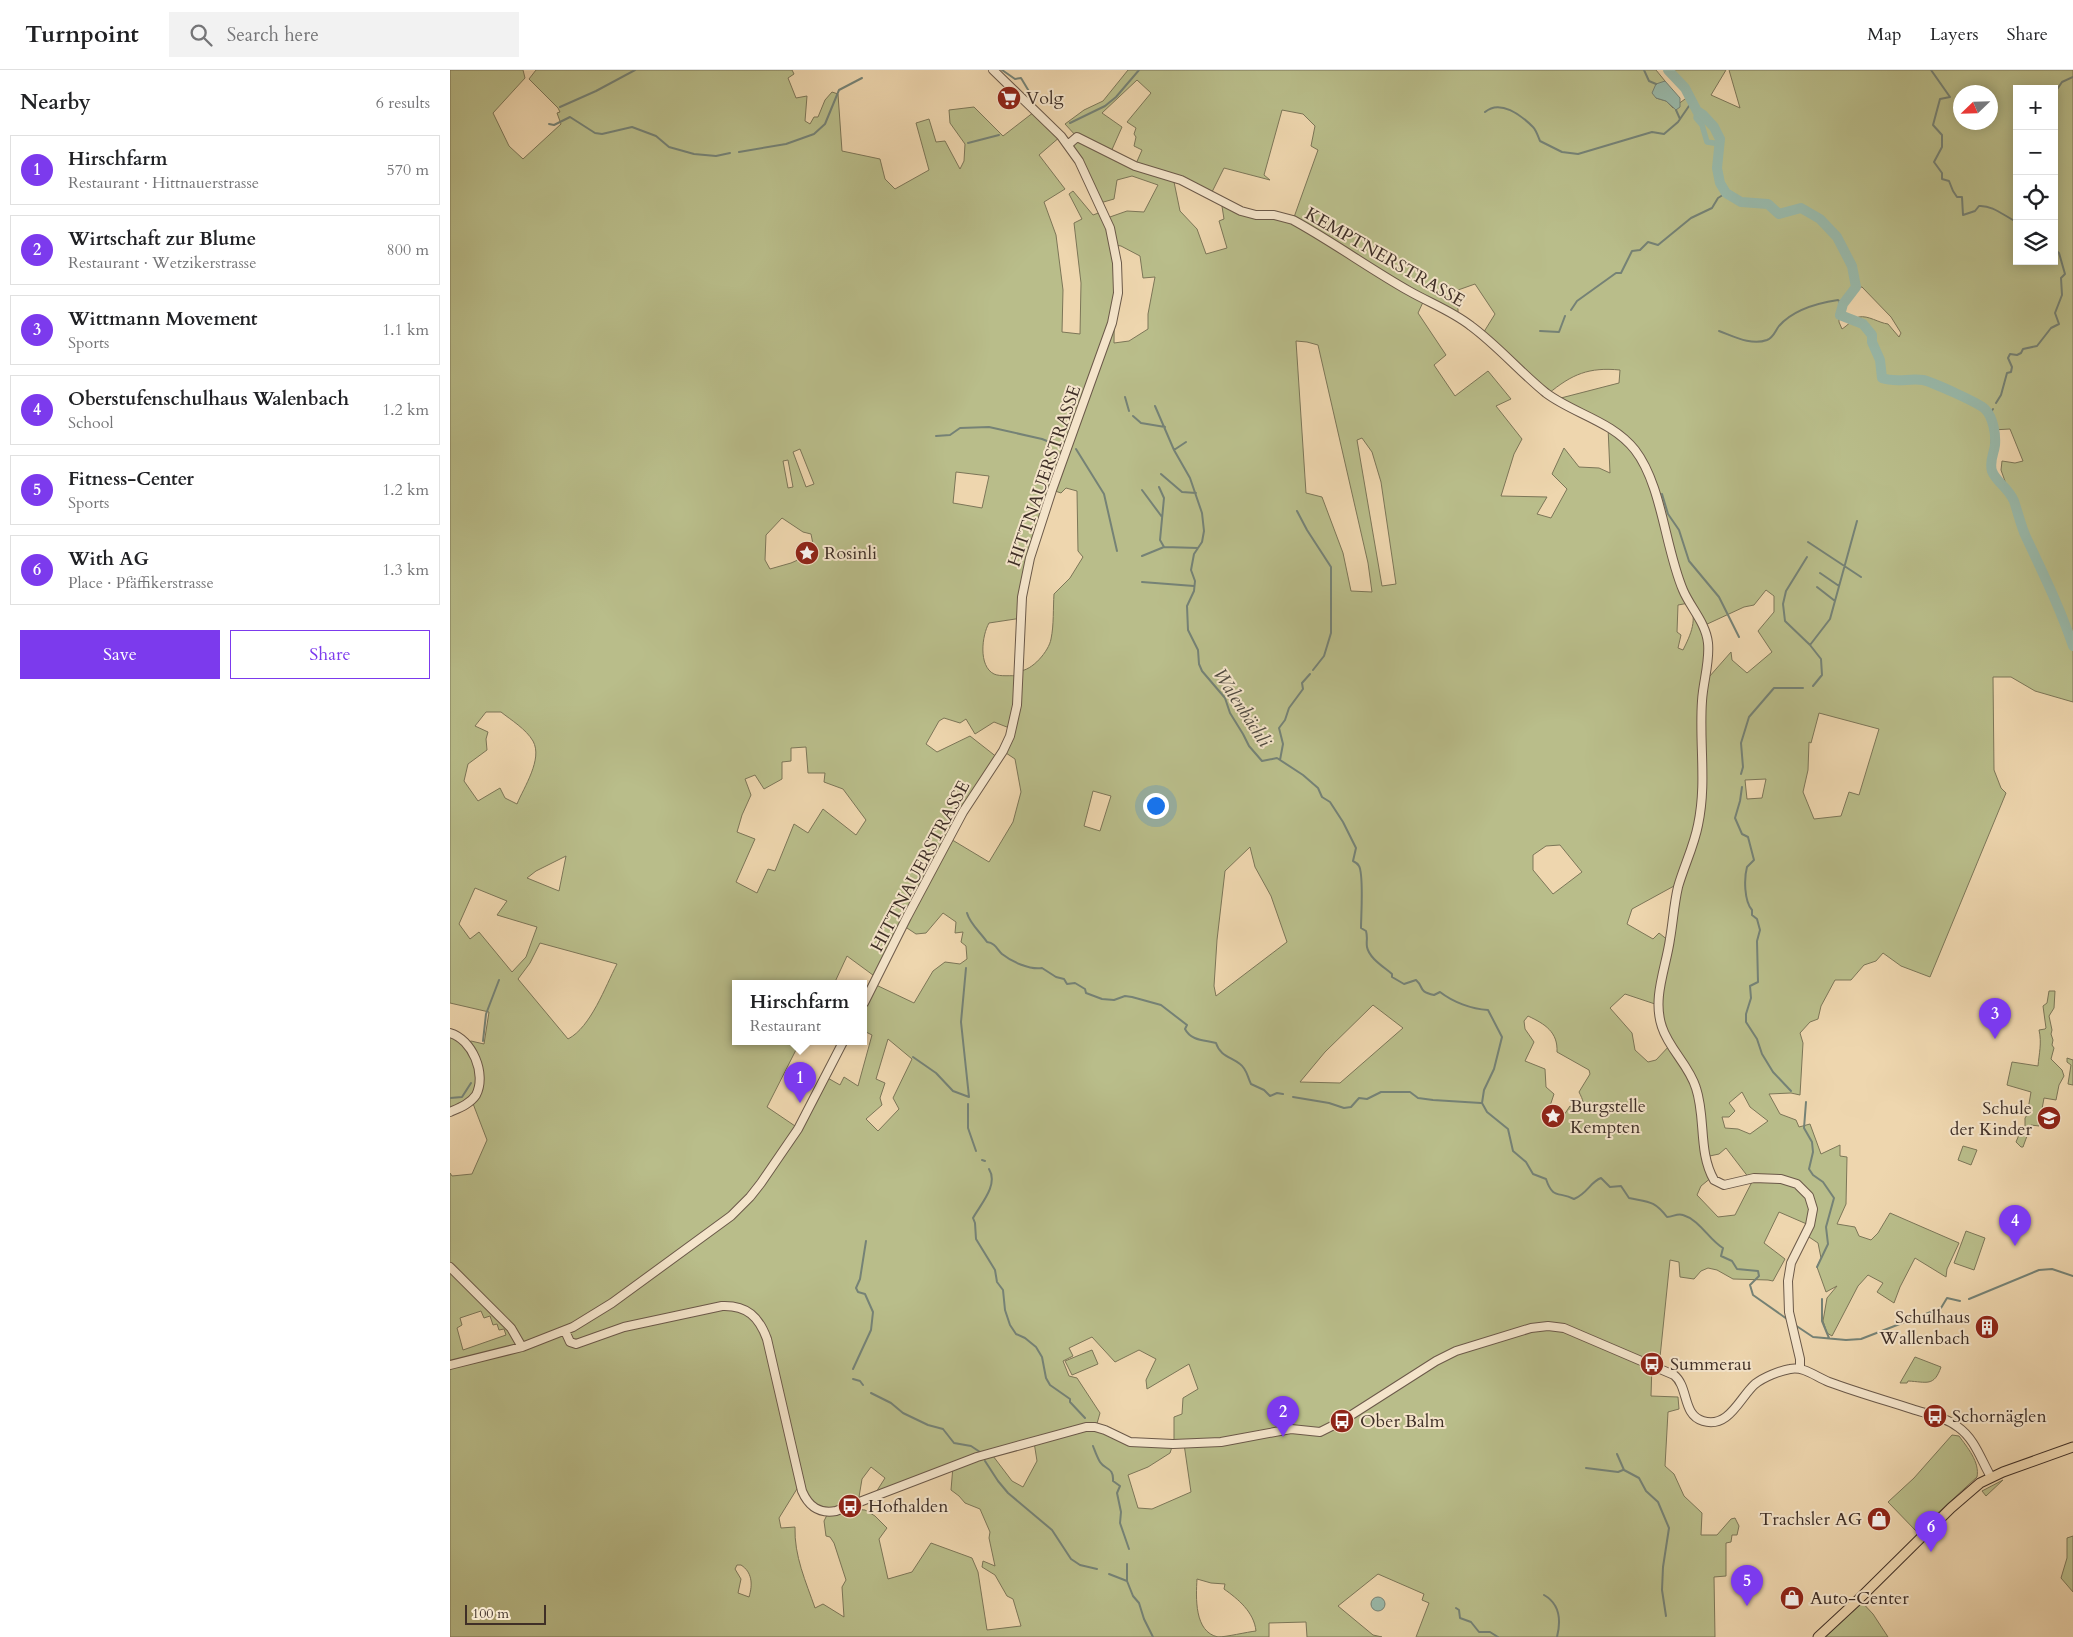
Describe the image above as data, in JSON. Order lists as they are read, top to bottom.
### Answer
{
  "streets": {
    "street": ["KEMPTNERSTRASSE", "HITTNAUERSTRASSE"]
  },
  "crossings": [
    ["KEMPTNERSTRASSE", "HITTNAUERSTRASSE"]
  ],
  "water": ["Walenbächli"],
  "places": {
    "supermarket": ["Volg"],
    "place": ["Rosinli", "Burgstelle Kempten"],
    "school or university": ["Schule der Kinder"],
    "building": ["Schulhaus Wallenbach"],
    "bus stop": [
      "Summerau",
      "Schornäglen",
      "Ober Balm",
      "Hofhalden"
    ],
    "shop": ["Trachsler AG", "Auto-Center"]
  },
  "scale_bar": "100 m",
  "north": "bottom left",
  "page": {
    "header": "Turnpoint",
    "search": "Search here",
    "nav": ["Map", "Layers", "Share"],
    "heading": ["Nearby", "6 results"],
    "map_buttons": ["+", "−"],
    "list": [
      {
        "mark": "1",
        "name": "Hirschfarm",
        "note": "Restaurant · Hittnauerstrasse",
        "value": "570 m"
      },
      {
        "mark": "2",
        "name": "Wirtschaft zur Blume",
        "note": "Restaurant · Wetzikerstrasse",
        "value": "800 m"
      },
      {
        "mark": "3",
        "name": "Wittmann Movement",
        "note": "Sports",
        "value": "1.1 km"
      },
      {
        "mark": "4",
        "name": "Oberstufenschulhaus Walenbach",
        "note": "School",
        "value": "1.2 km"
      },
      {
        "mark": "5",
        "name": "Fitness-Center",
        "note": "Sports",
        "value": "1.2 km"
      },
      {
        "mark": "6",
        "name": "With AG",
        "note": "Place · Pfäffikerstrasse",
        "value": "1.3 km"
      }
    ],
    "buttons": ["Save", "Share"],
    "popup": ["Hirschfarm", "Restaurant"],
    "pins": [
      "3",
      "1",
      "4",
      "2",
      "6",
      "5"
    ],
    "scale": "100 m"
  }
}
